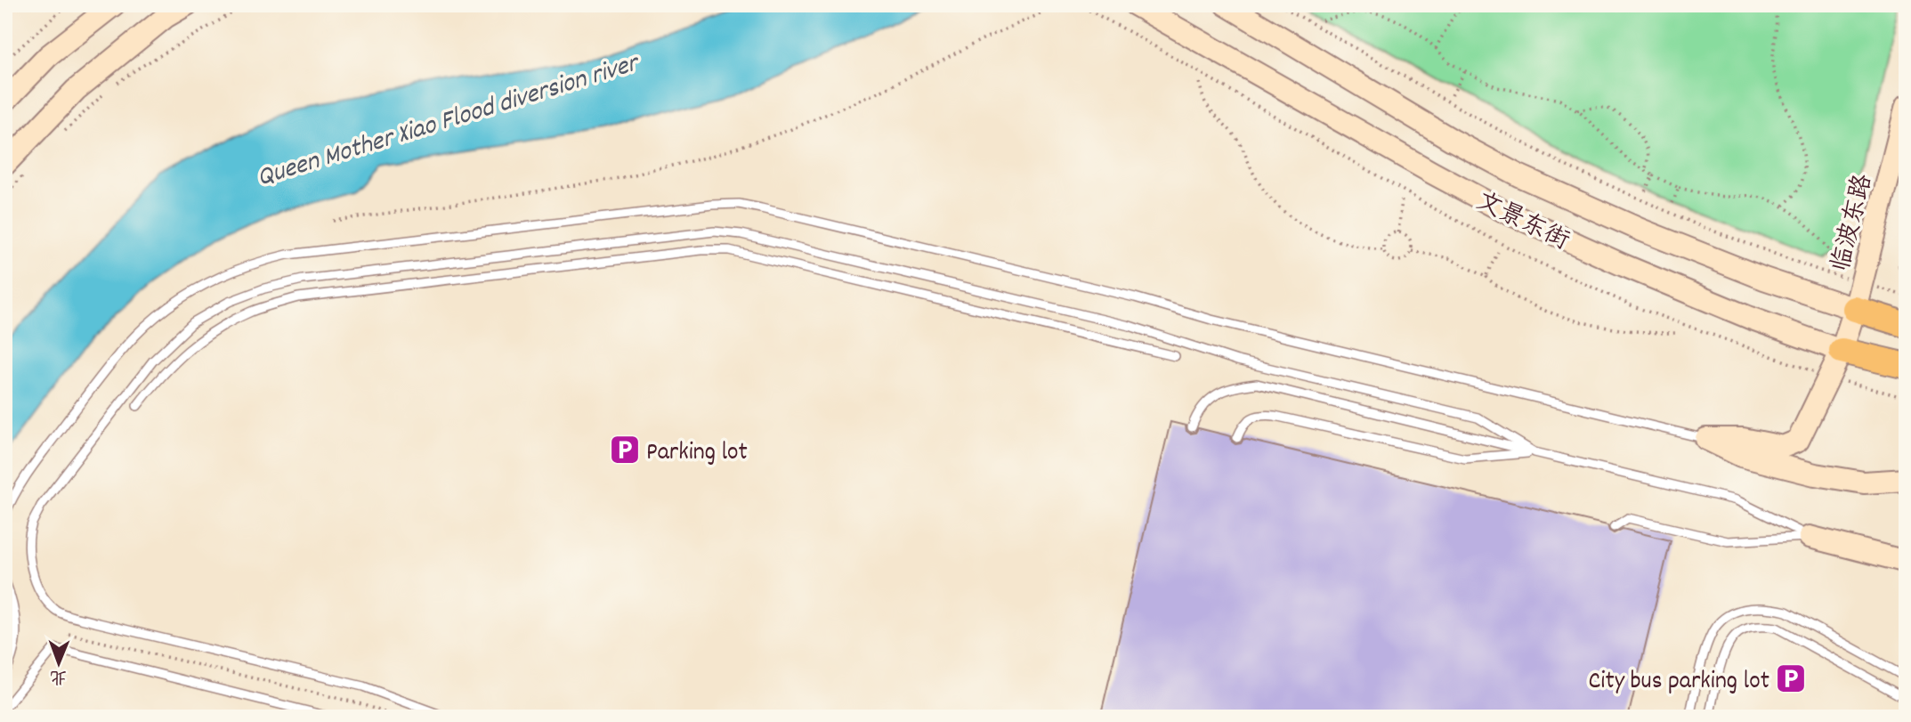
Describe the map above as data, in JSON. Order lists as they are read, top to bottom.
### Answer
{
  "streets": {
    "main road": ["文景东街", "临波东路"]
  },
  "crossings": [
    ["文景东街", "临波东路"]
  ],
  "water": ["Queen Mother Xiao Flood diversion river"],
  "places": {
    "parking": ["Parking lot", "City bus parking lot"]
  },
  "north": "bottom"
}
